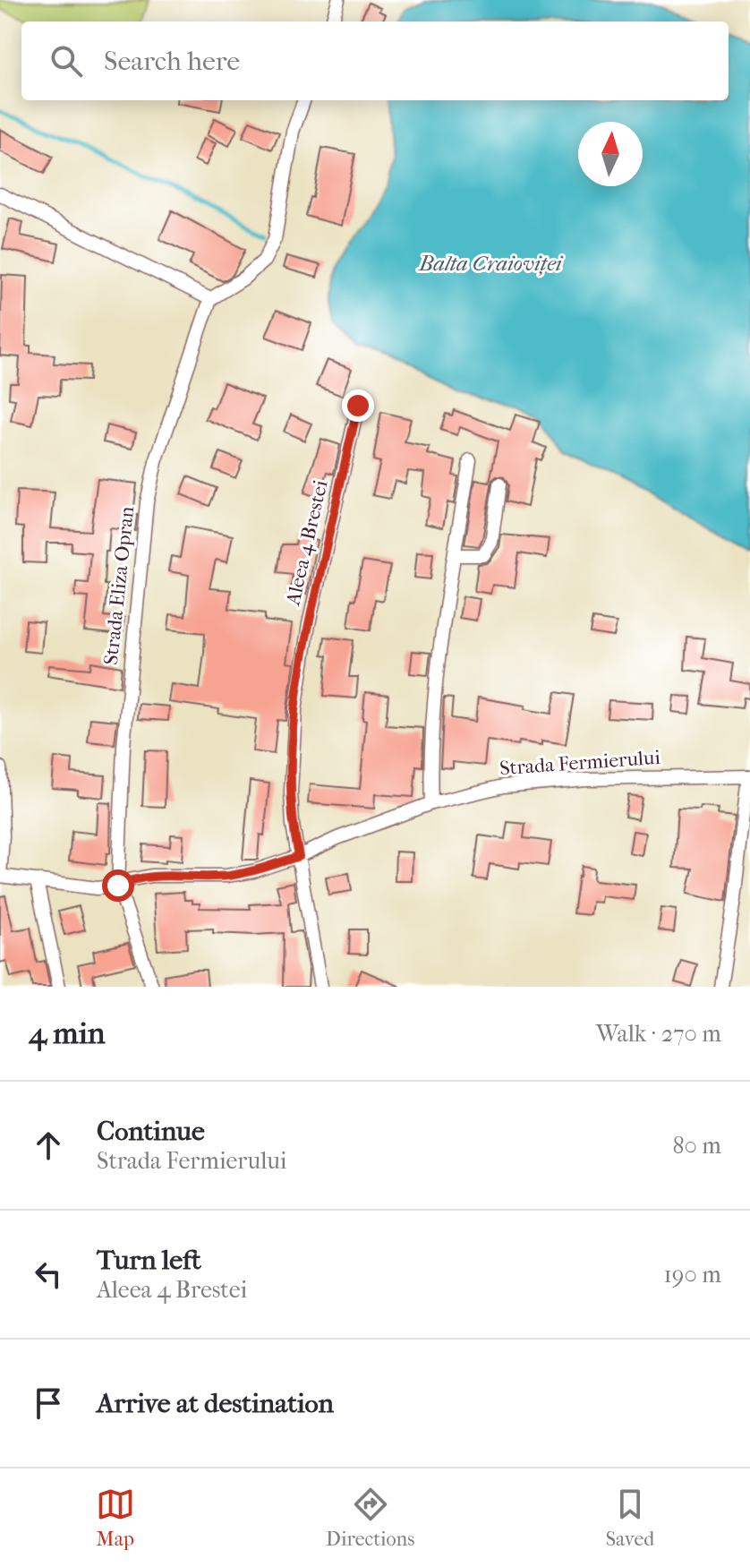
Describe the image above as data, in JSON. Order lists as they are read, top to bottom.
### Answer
{
  "streets": {
    "street": ["Aleea 4 Brestei", "Strada Eliza Opran", "Strada Fermierului"]
  },
  "crossings": [
    ["Aleea 4 Brestei", "Strada Fermierului"],
    ["Strada Eliza Opran", "Strada Fermierului"]
  ],
  "water": ["Balta Craioviței"],
  "north": "top",
  "page": {
    "search": "Search here",
    "heading": ["4 min", "Walk · 270 m"],
    "list": [
      ["Continue", "Strada Fermierului", "80 m"],
      ["Turn left", "Aleea 4 Brestei", "190 m"],
      "Arrive at destination"
    ],
    "nav": ["Map", "Directions", "Saved"]
  }
}
